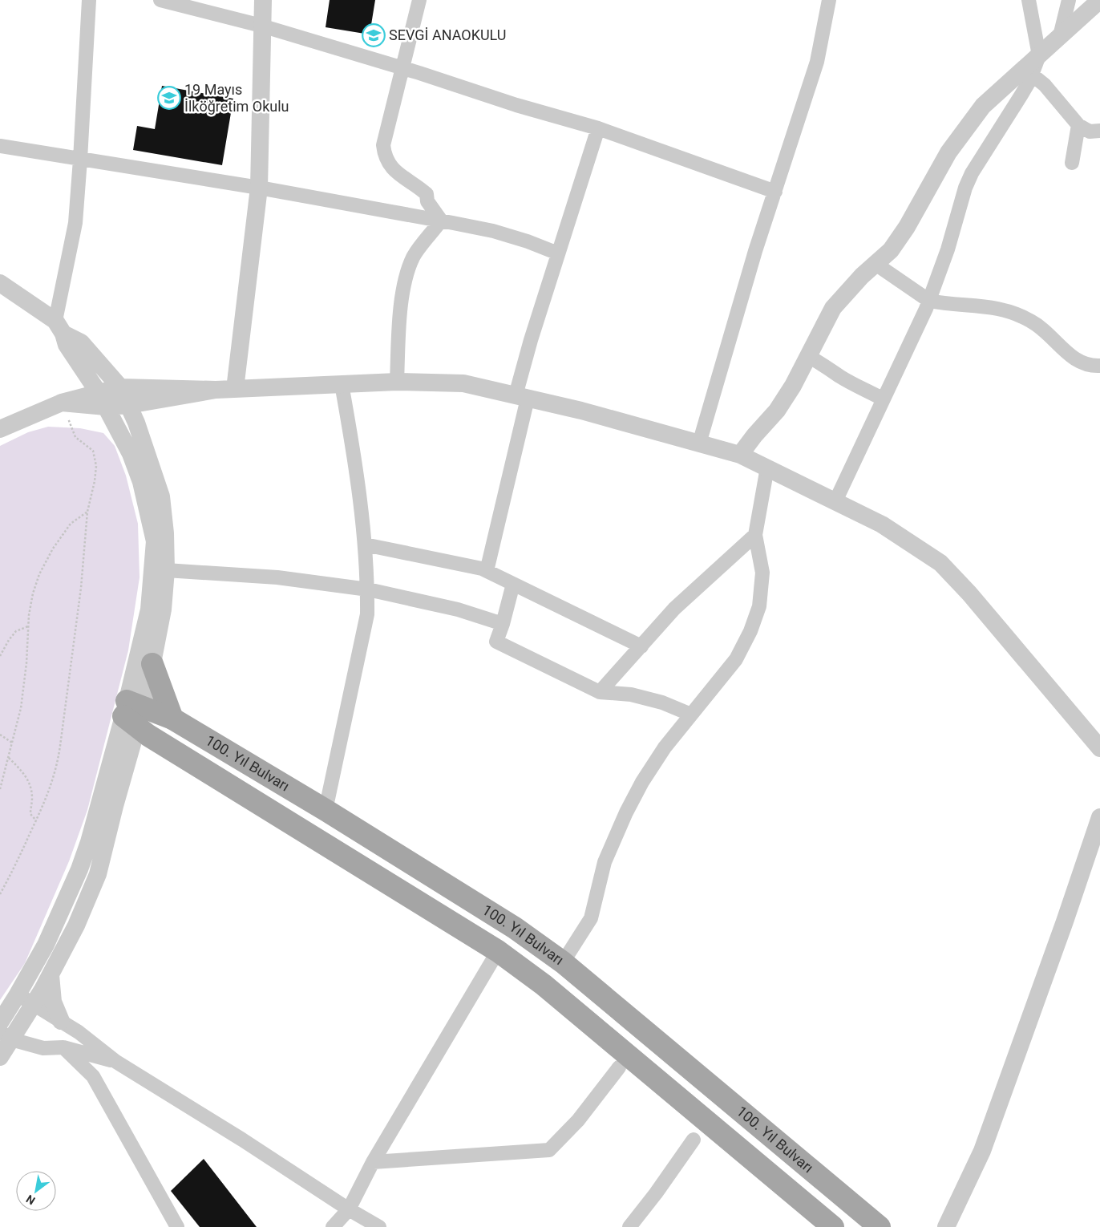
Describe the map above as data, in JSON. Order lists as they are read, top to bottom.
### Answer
{
  "streets": {
    "main road": ["100. Yıl Bulvarı"]
  },
  "places": {
    "school or university": ["SEVGİ ANAOKULU", "19 Mayıs İlköğretim Okulu"]
  },
  "north": "bottom left"
}
